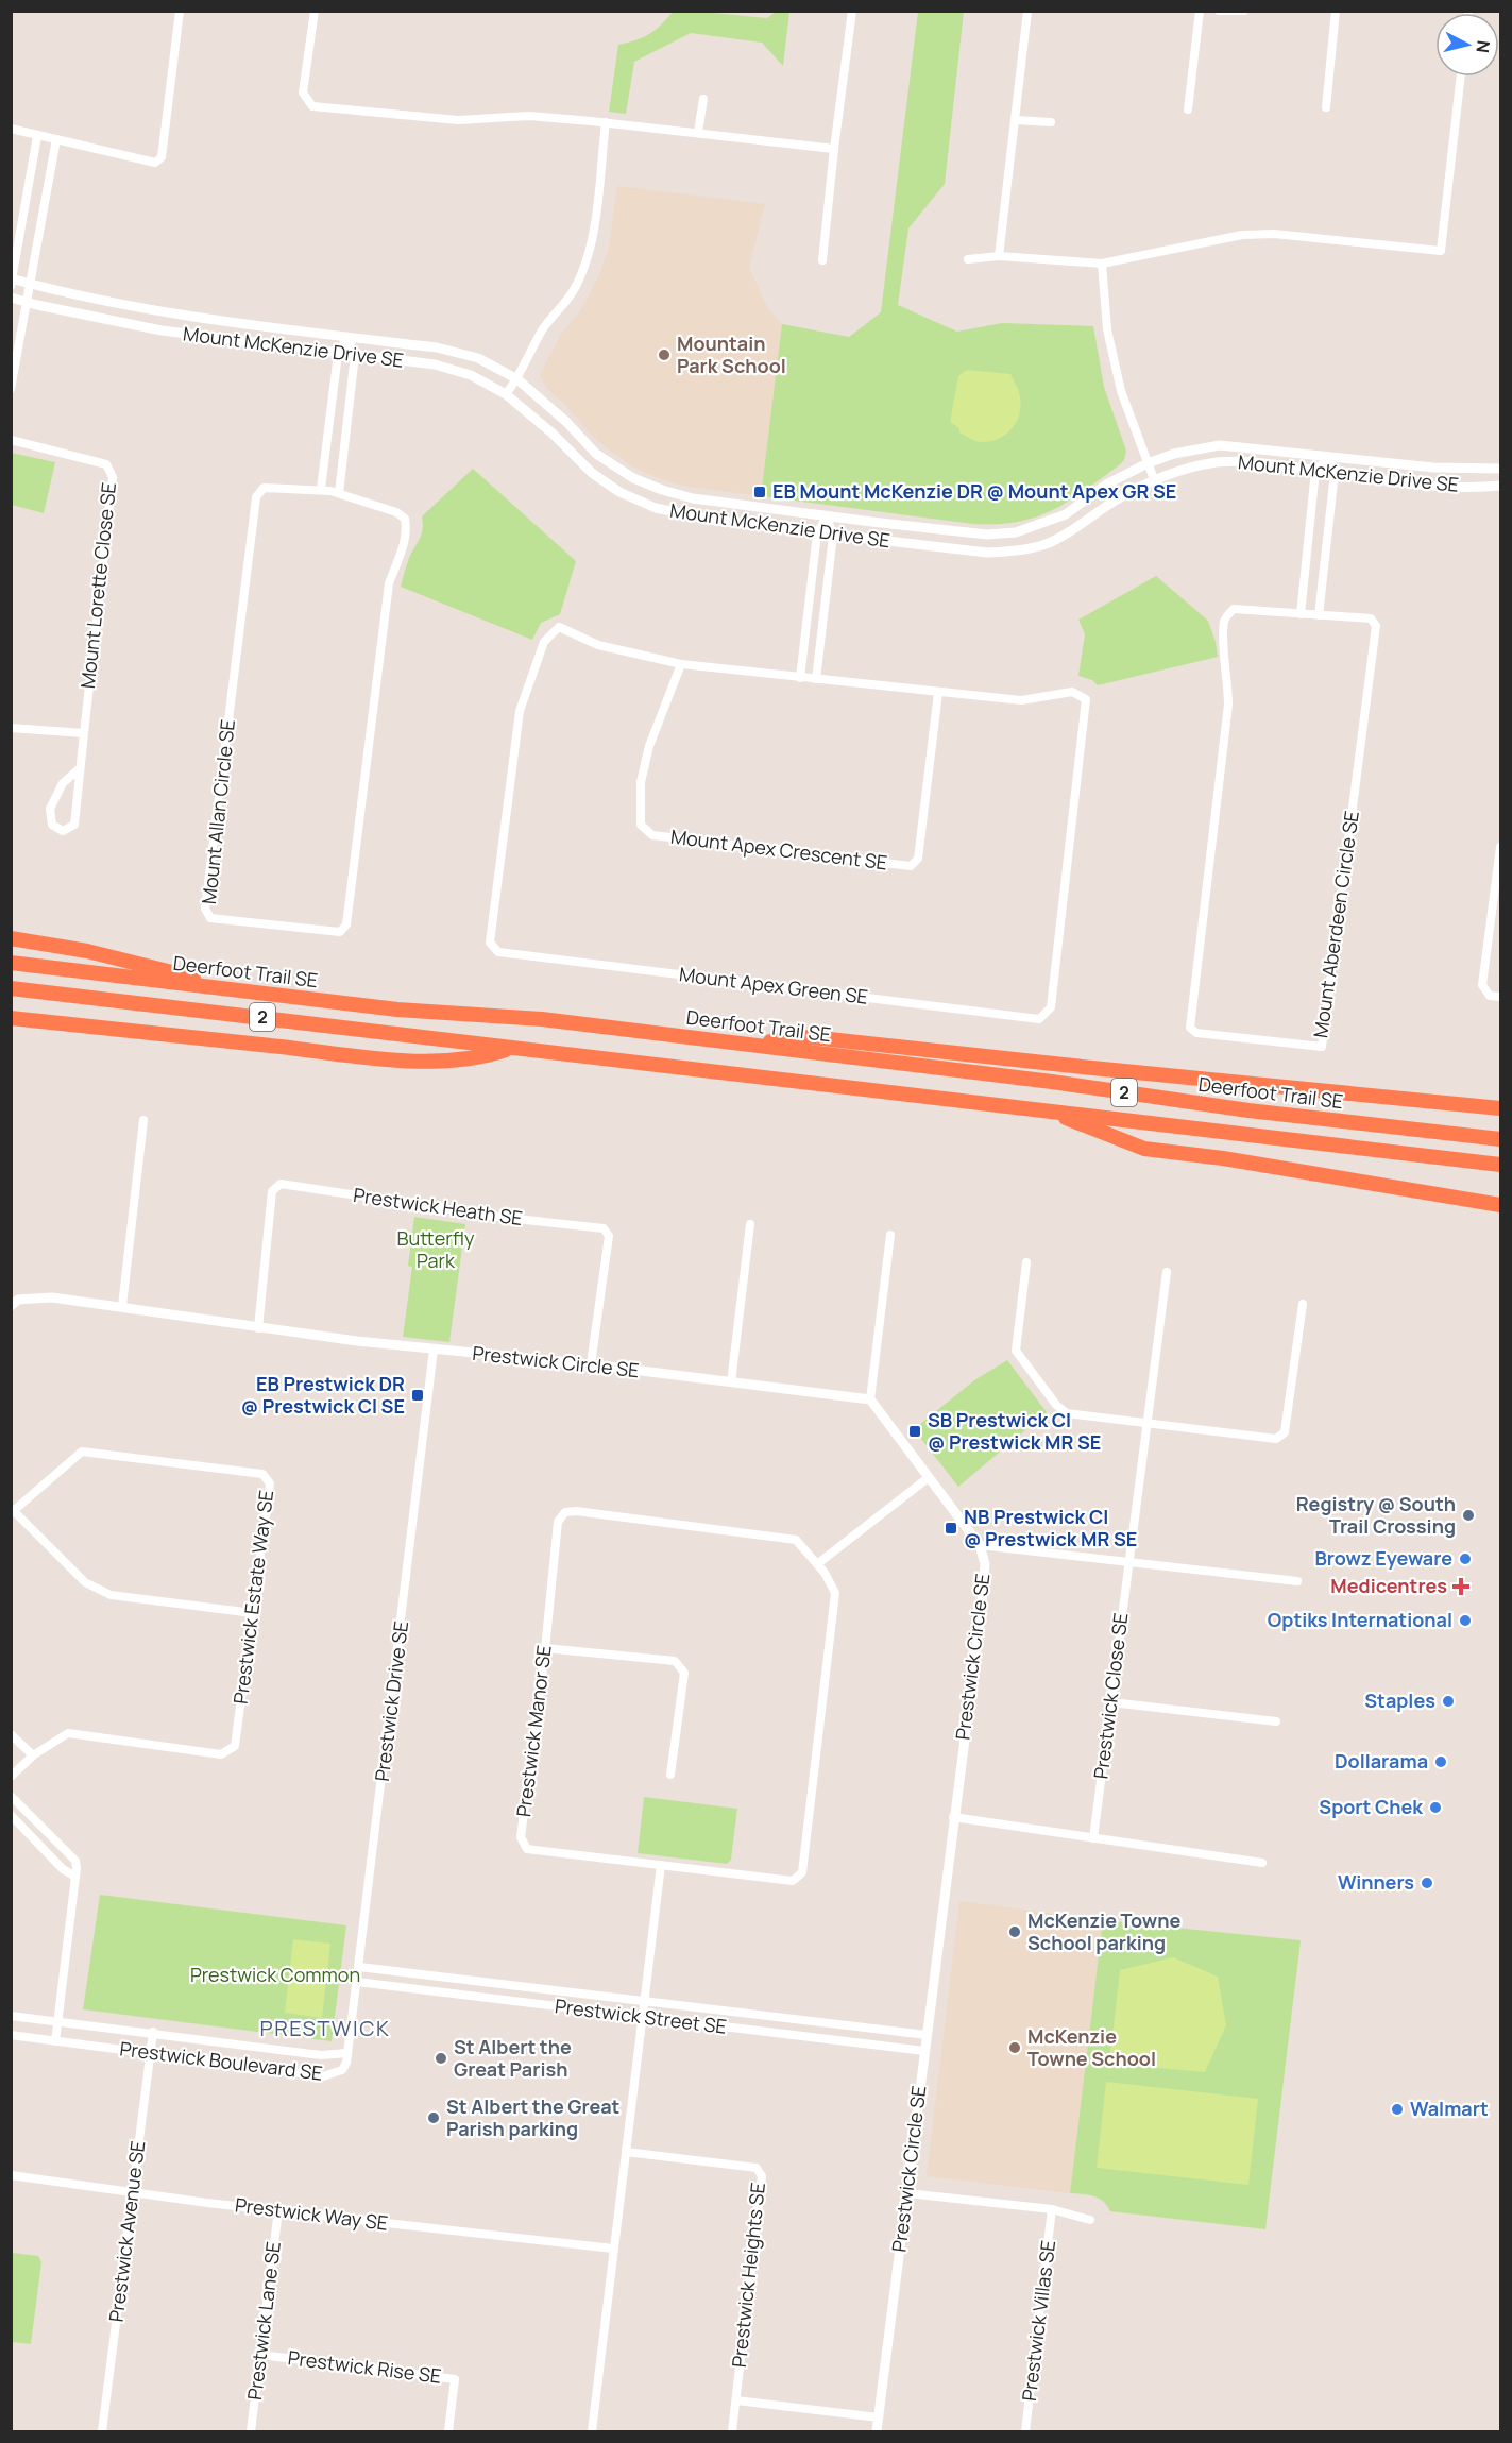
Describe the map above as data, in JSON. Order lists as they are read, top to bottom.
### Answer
{
  "streets": {
    "highway": ["Deerfoot Trail SE", "2"],
    "street": [
      "Mount McKenzie Drive SE",
      "Mount Lorette Close SE",
      "Mount Allan Circle SE",
      "Mount Apex Crescent SE",
      "Mount Aberdeen Circle SE",
      "Mount Apex Green SE",
      "Prestwick Heath SE",
      "Prestwick Circle SE",
      "Prestwick Estate Way SE",
      "Prestwick Close SE",
      "Prestwick Drive SE",
      "Prestwick Manor SE",
      "Prestwick Street SE",
      "Prestwick Boulevard SE",
      "Prestwick Way SE",
      "Prestwick Avenue SE",
      "Prestwick Heights SE",
      "Prestwick Lane SE",
      "Prestwick Villas SE",
      "Prestwick Rise SE"
    ]
  },
  "crossings": [
    ["Mount Apex Crescent SE", "Mount Apex Green SE"],
    ["Prestwick Heath SE", "Prestwick Circle SE"],
    ["Prestwick Circle SE", "Prestwick Drive SE"],
    ["Prestwick Circle SE", "Prestwick Street SE"],
    ["Prestwick Drive SE", "Prestwick Street SE"],
    ["Prestwick Drive SE", "Prestwick Boulevard SE"],
    ["Prestwick Boulevard SE", "Prestwick Avenue SE"],
    ["Prestwick Way SE", "Prestwick Avenue SE"],
    ["Prestwick Way SE", "Prestwick Lane SE"],
    ["Prestwick Lane SE", "Prestwick Rise SE"]
  ],
  "districts": ["PRESTWICK"],
  "parks": ["Butterfly Park", "Prestwick Common"],
  "places": {
    "other": [
      "Mountain Park School",
      "Registry @ South Trail Crossing",
      "Browz Eyeware",
      "Optiks International",
      "Staples",
      "Dollarama",
      "Sport Chek",
      "Winners",
      "McKenzie Towne School parking",
      "McKenzie Towne School",
      "St Albert the Great Parish",
      "Walmart",
      "St Albert the Great Parish parking"
    ],
    "transit": [
      "EB Mount McKenzie DR @ Mount Apex GR SE",
      "EB Prestwick DR @ Prestwick CI SE",
      "SB Prestwick CI @ Prestwick MR SE",
      "NB Prestwick CI @ Prestwick MR SE"
    ],
    "health": ["Medicentres"]
  },
  "north": "right"
}
